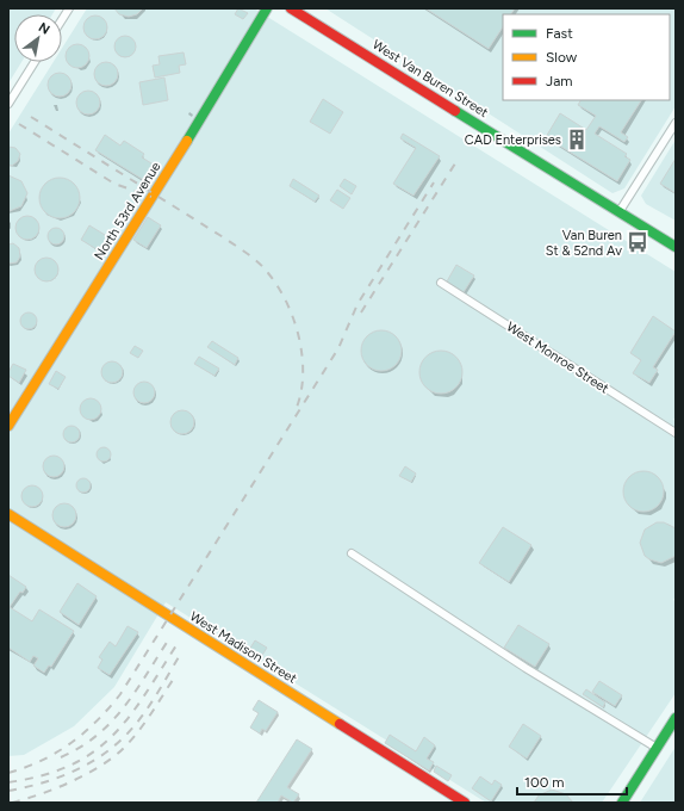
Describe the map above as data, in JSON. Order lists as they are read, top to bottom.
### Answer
{
  "streets": {
    "street": [
      "West Van Buren Street",
      "North 53rd Avenue",
      "West Monroe Street",
      "West Madison Street"
    ]
  },
  "places": {
    "building": ["CAD Enterprises"],
    "bus stop": ["Van Buren St & 52nd Av"]
  },
  "legend": ["Fast", "Slow", "Jam"],
  "scale_bar": "100 m",
  "north": "top right"
}
